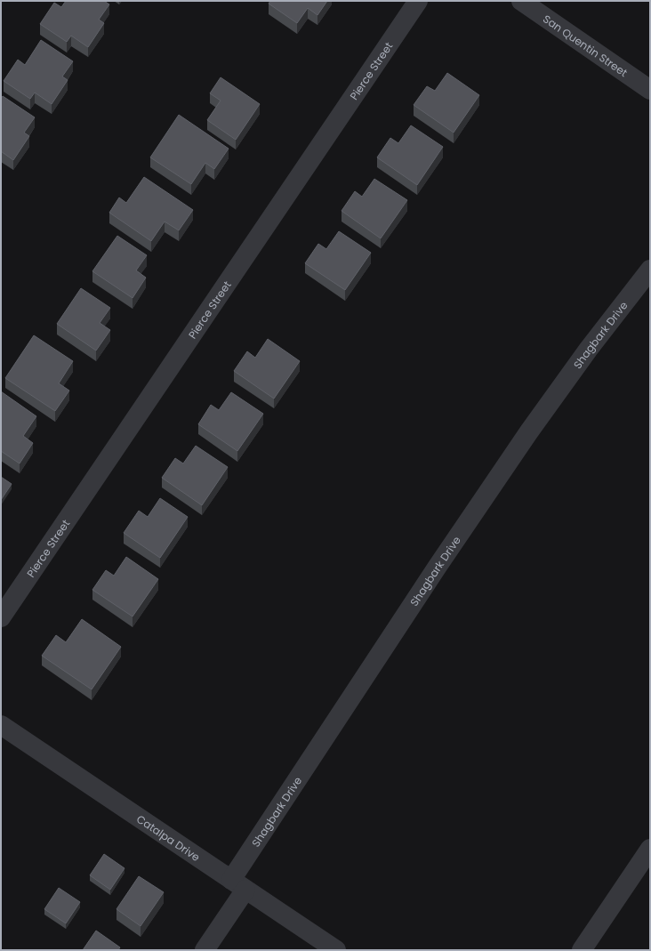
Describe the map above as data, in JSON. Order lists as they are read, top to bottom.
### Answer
{
  "streets": {
    "street": [
      "San Quentin Street",
      "Pierce Street",
      "Shagbark Drive",
      "Catalpa Drive"
    ]
  },
  "crossings": [
    ["Shagbark Drive", "Catalpa Drive"]
  ]
}
